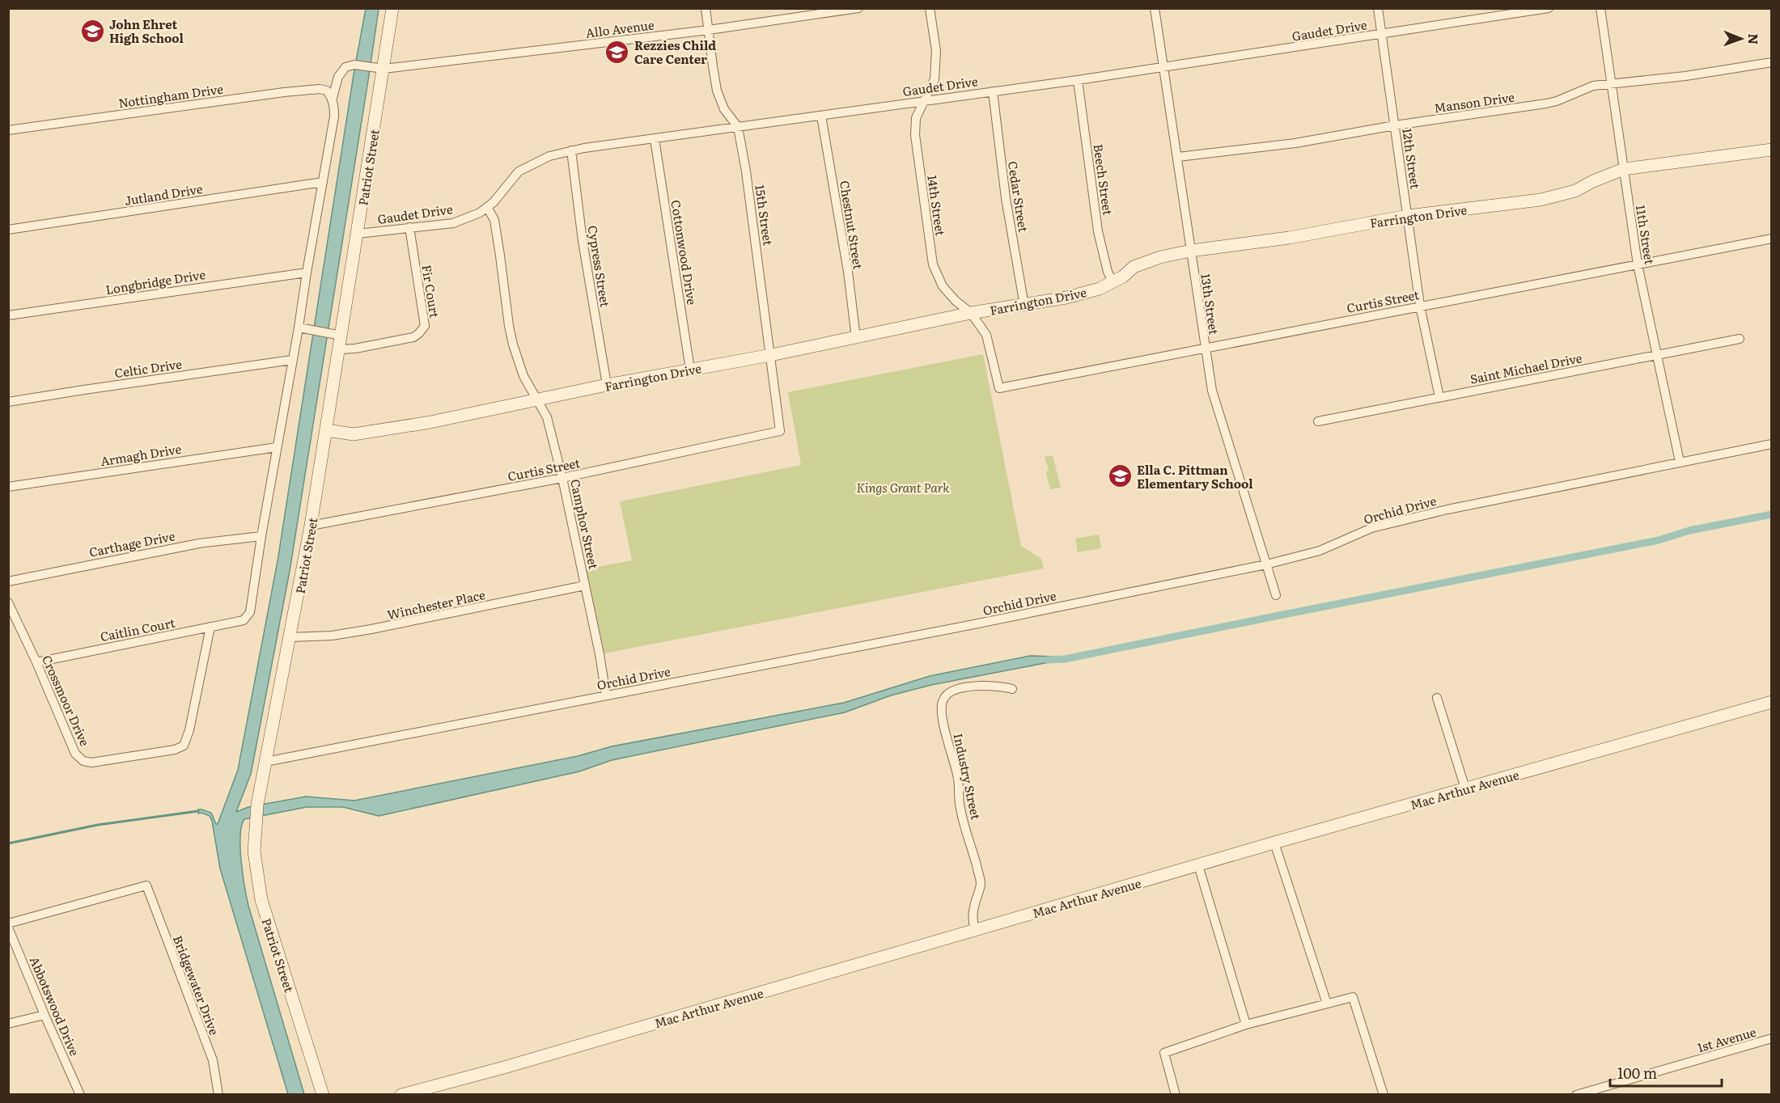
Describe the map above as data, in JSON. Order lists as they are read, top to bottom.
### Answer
{
  "streets": {
    "street": [
      "Allo Avenue",
      "Gaudet Drive",
      "Nottingham Drive",
      "Manson Drive",
      "12th Street",
      "Patriot Street",
      "Beech Street",
      "Jutland Drive",
      "Cedar Street",
      "14th Street",
      "15th Street",
      "Farrington Drive",
      "Chestnut Street",
      "11th Street",
      "Cottonwood Drive",
      "Cypress Street",
      "Longbridge Drive",
      "Fir Court",
      "Curtis Street",
      "13th Street",
      "Celtic Drive",
      "Saint Michael Drive",
      "Armagh Drive",
      "Orchid Drive",
      "Camphor Street",
      "Carthage Drive",
      "Winchester Place",
      "Caitlin Court",
      "Crossmoor Drive",
      "Industry Street",
      "Mac Arthur Avenue",
      "Bridgewater Drive",
      "Abbotswood Drive",
      "1st Avenue"
    ]
  },
  "crossings": [
    ["Allo Avenue", "Nottingham Drive"],
    ["Allo Avenue", "Patriot Street"],
    ["Allo Avenue", "15th Street"],
    ["Gaudet Drive", "12th Street"],
    ["Gaudet Drive", "Patriot Street"],
    ["Gaudet Drive", "Beech Street"],
    ["Gaudet Drive", "Cedar Street"],
    ["Gaudet Drive", "14th Street"],
    ["Gaudet Drive", "15th Street"],
    ["Gaudet Drive", "Chestnut Street"],
    ["Gaudet Drive", "Cottonwood Drive"],
    ["Gaudet Drive", "Cypress Street"],
    ["Gaudet Drive", "Fir Court"],
    ["Gaudet Drive", "13th Street"],
    ["Gaudet Drive", "Camphor Street"],
    ["Manson Drive", "12th Street"],
    ["Manson Drive", "11th Street"],
    ["Manson Drive", "13th Street"],
    ["12th Street", "Farrington Drive"],
    ["12th Street", "Curtis Street"],
    ["12th Street", "Saint Michael Drive"],
    ["Patriot Street", "Farrington Drive"],
    ["Patriot Street", "Fir Court"],
    ["Patriot Street", "Curtis Street"],
    ["Patriot Street", "Orchid Drive"],
    ["Patriot Street", "Winchester Place"],
    ["Beech Street", "Farrington Drive"],
    ["Cedar Street", "Farrington Drive"],
    ["14th Street", "Farrington Drive"],
    ["14th Street", "Curtis Street"],
    ["15th Street", "Farrington Drive"],
    ["15th Street", "Curtis Street"],
    ["Farrington Drive", "Chestnut Street"],
    ["Farrington Drive", "11th Street"],
    ["Farrington Drive", "Cottonwood Drive"],
    ["Farrington Drive", "Cypress Street"],
    ["Farrington Drive", "13th Street"],
    ["Farrington Drive", "Camphor Street"],
    ["11th Street", "Curtis Street"],
    ["11th Street", "Saint Michael Drive"],
    ["11th Street", "Orchid Drive"],
    ["Curtis Street", "13th Street"],
    ["Curtis Street", "Camphor Street"],
    ["13th Street", "Orchid Drive"],
    ["Orchid Drive", "Camphor Street"],
    ["Camphor Street", "Winchester Place"],
    ["Carthage Drive", "Caitlin Court"],
    ["Caitlin Court", "Crossmoor Drive"],
    ["Industry Street", "Mac Arthur Avenue"]
  ],
  "parks": ["Kings Grant Park"],
  "places": {
    "school or university": ["John Ehret High School", "Rezzies Child Care Center", "Ella C. Pittman Elementary School"]
  },
  "scale_bar": "100 m",
  "north": "right"
}
